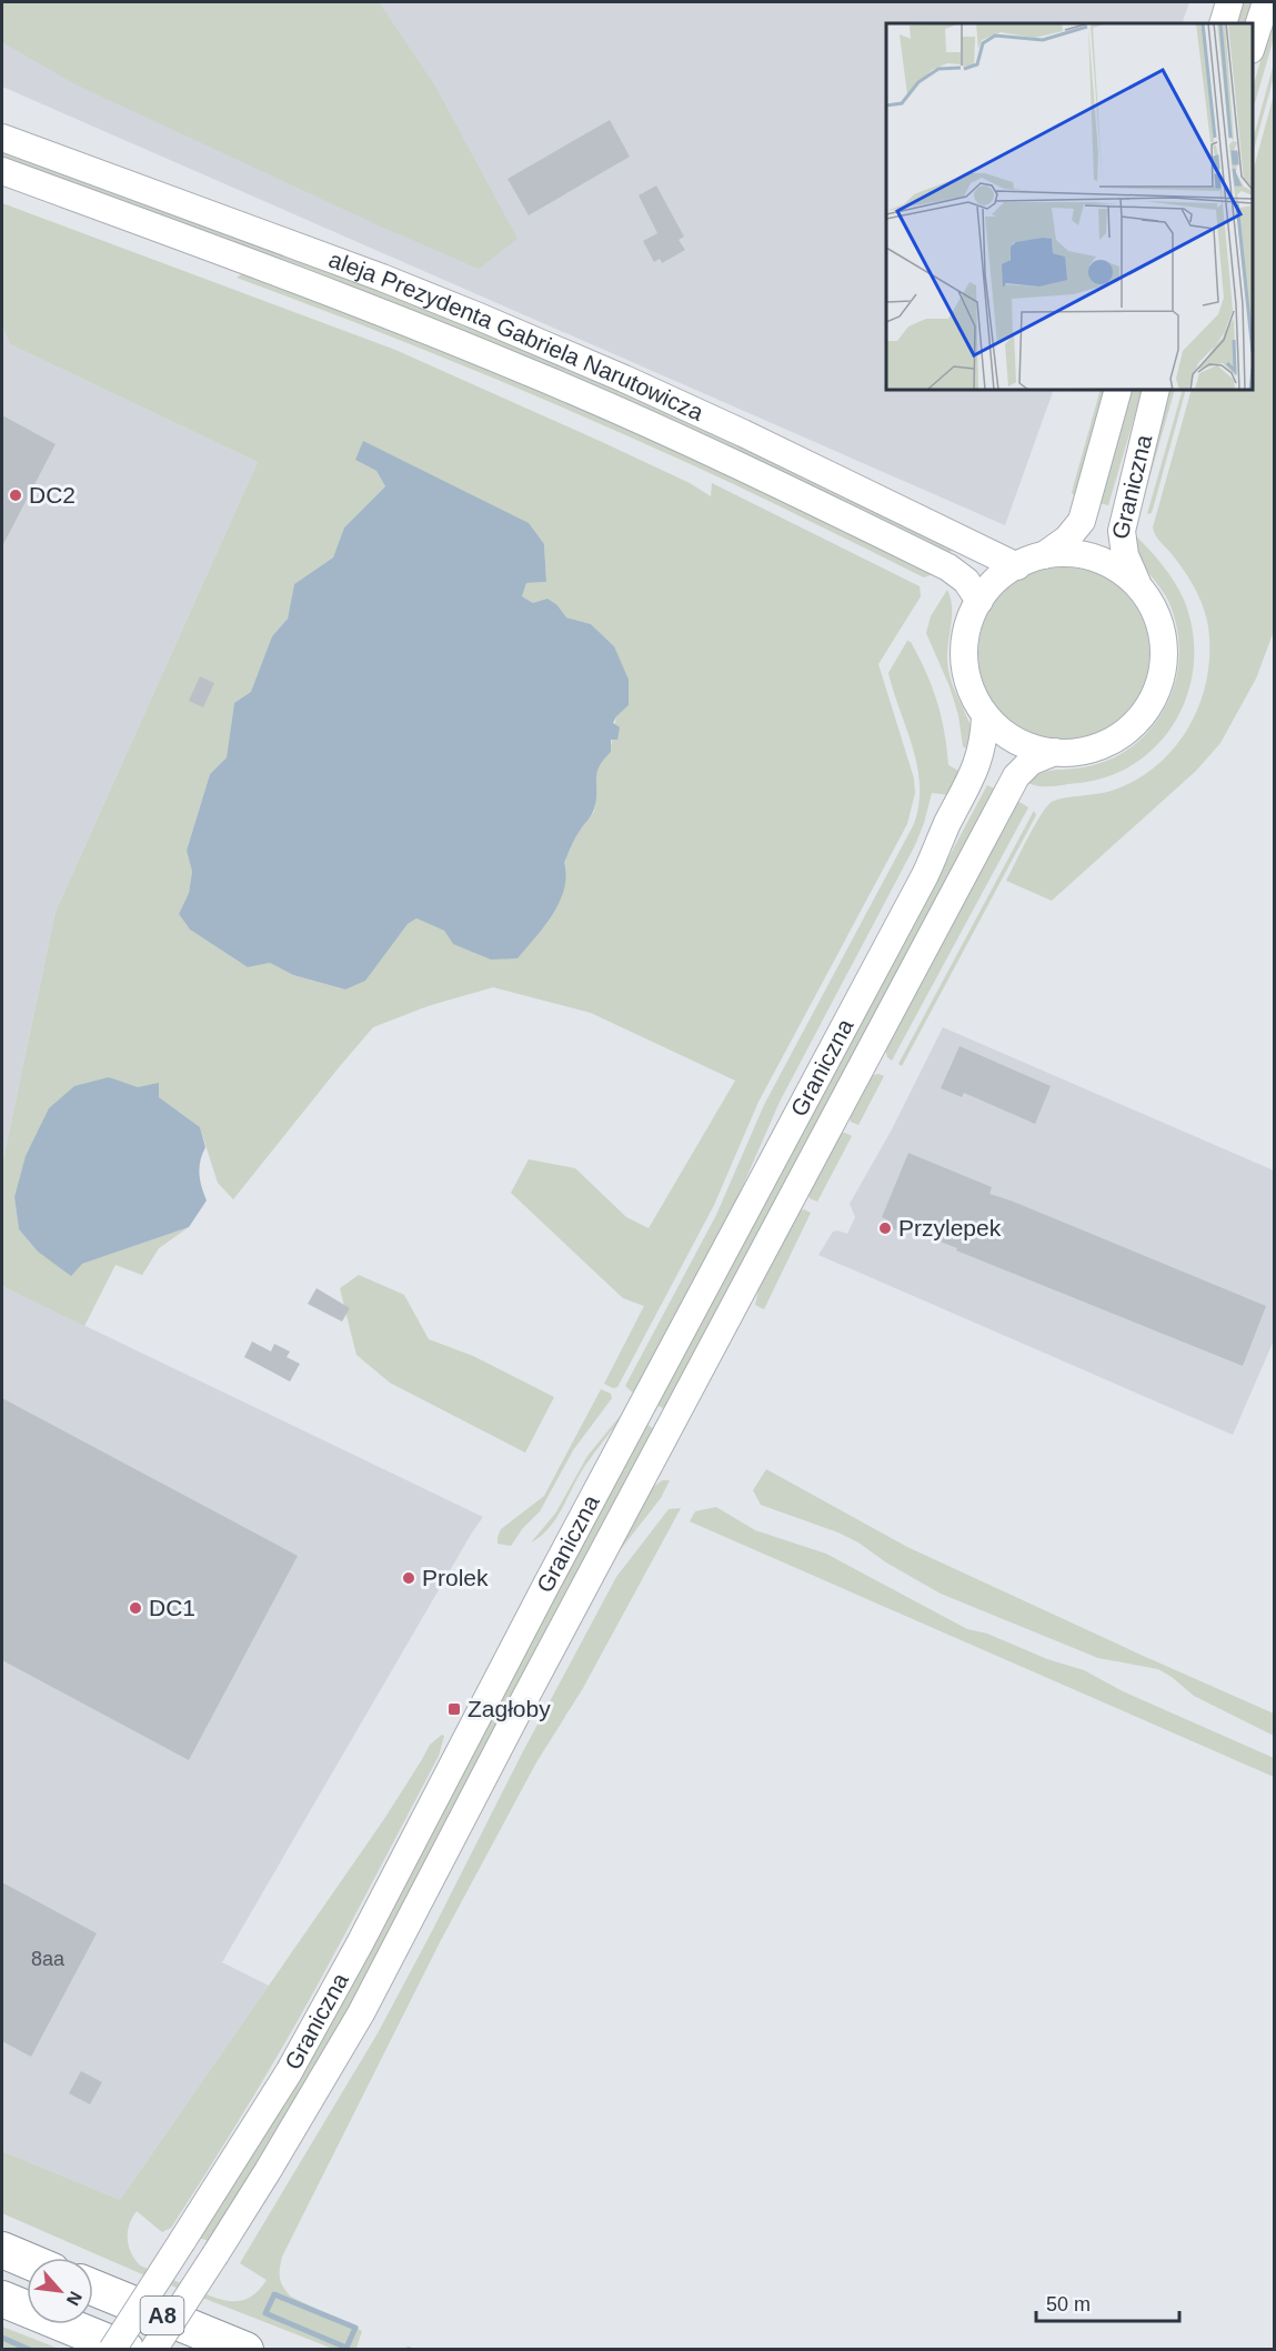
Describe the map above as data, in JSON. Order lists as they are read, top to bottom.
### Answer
{
  "streets": {
    "highway": ["A8"],
    "main road": ["aleja Prezydenta Gabriela Narutowicza", "Graniczna"]
  },
  "crossings": [
    ["aleja Prezydenta Gabriela Narutowicza", "Graniczna"]
  ],
  "places": {
    "other": [
      "DC2",
      "Przylepek",
      "Prolek",
      "DC1"
    ],
    "transit": ["Zagłoby"]
  },
  "house_numbers": ["8aa"],
  "scale_bar": "50 m",
  "north": "bottom right"
}
